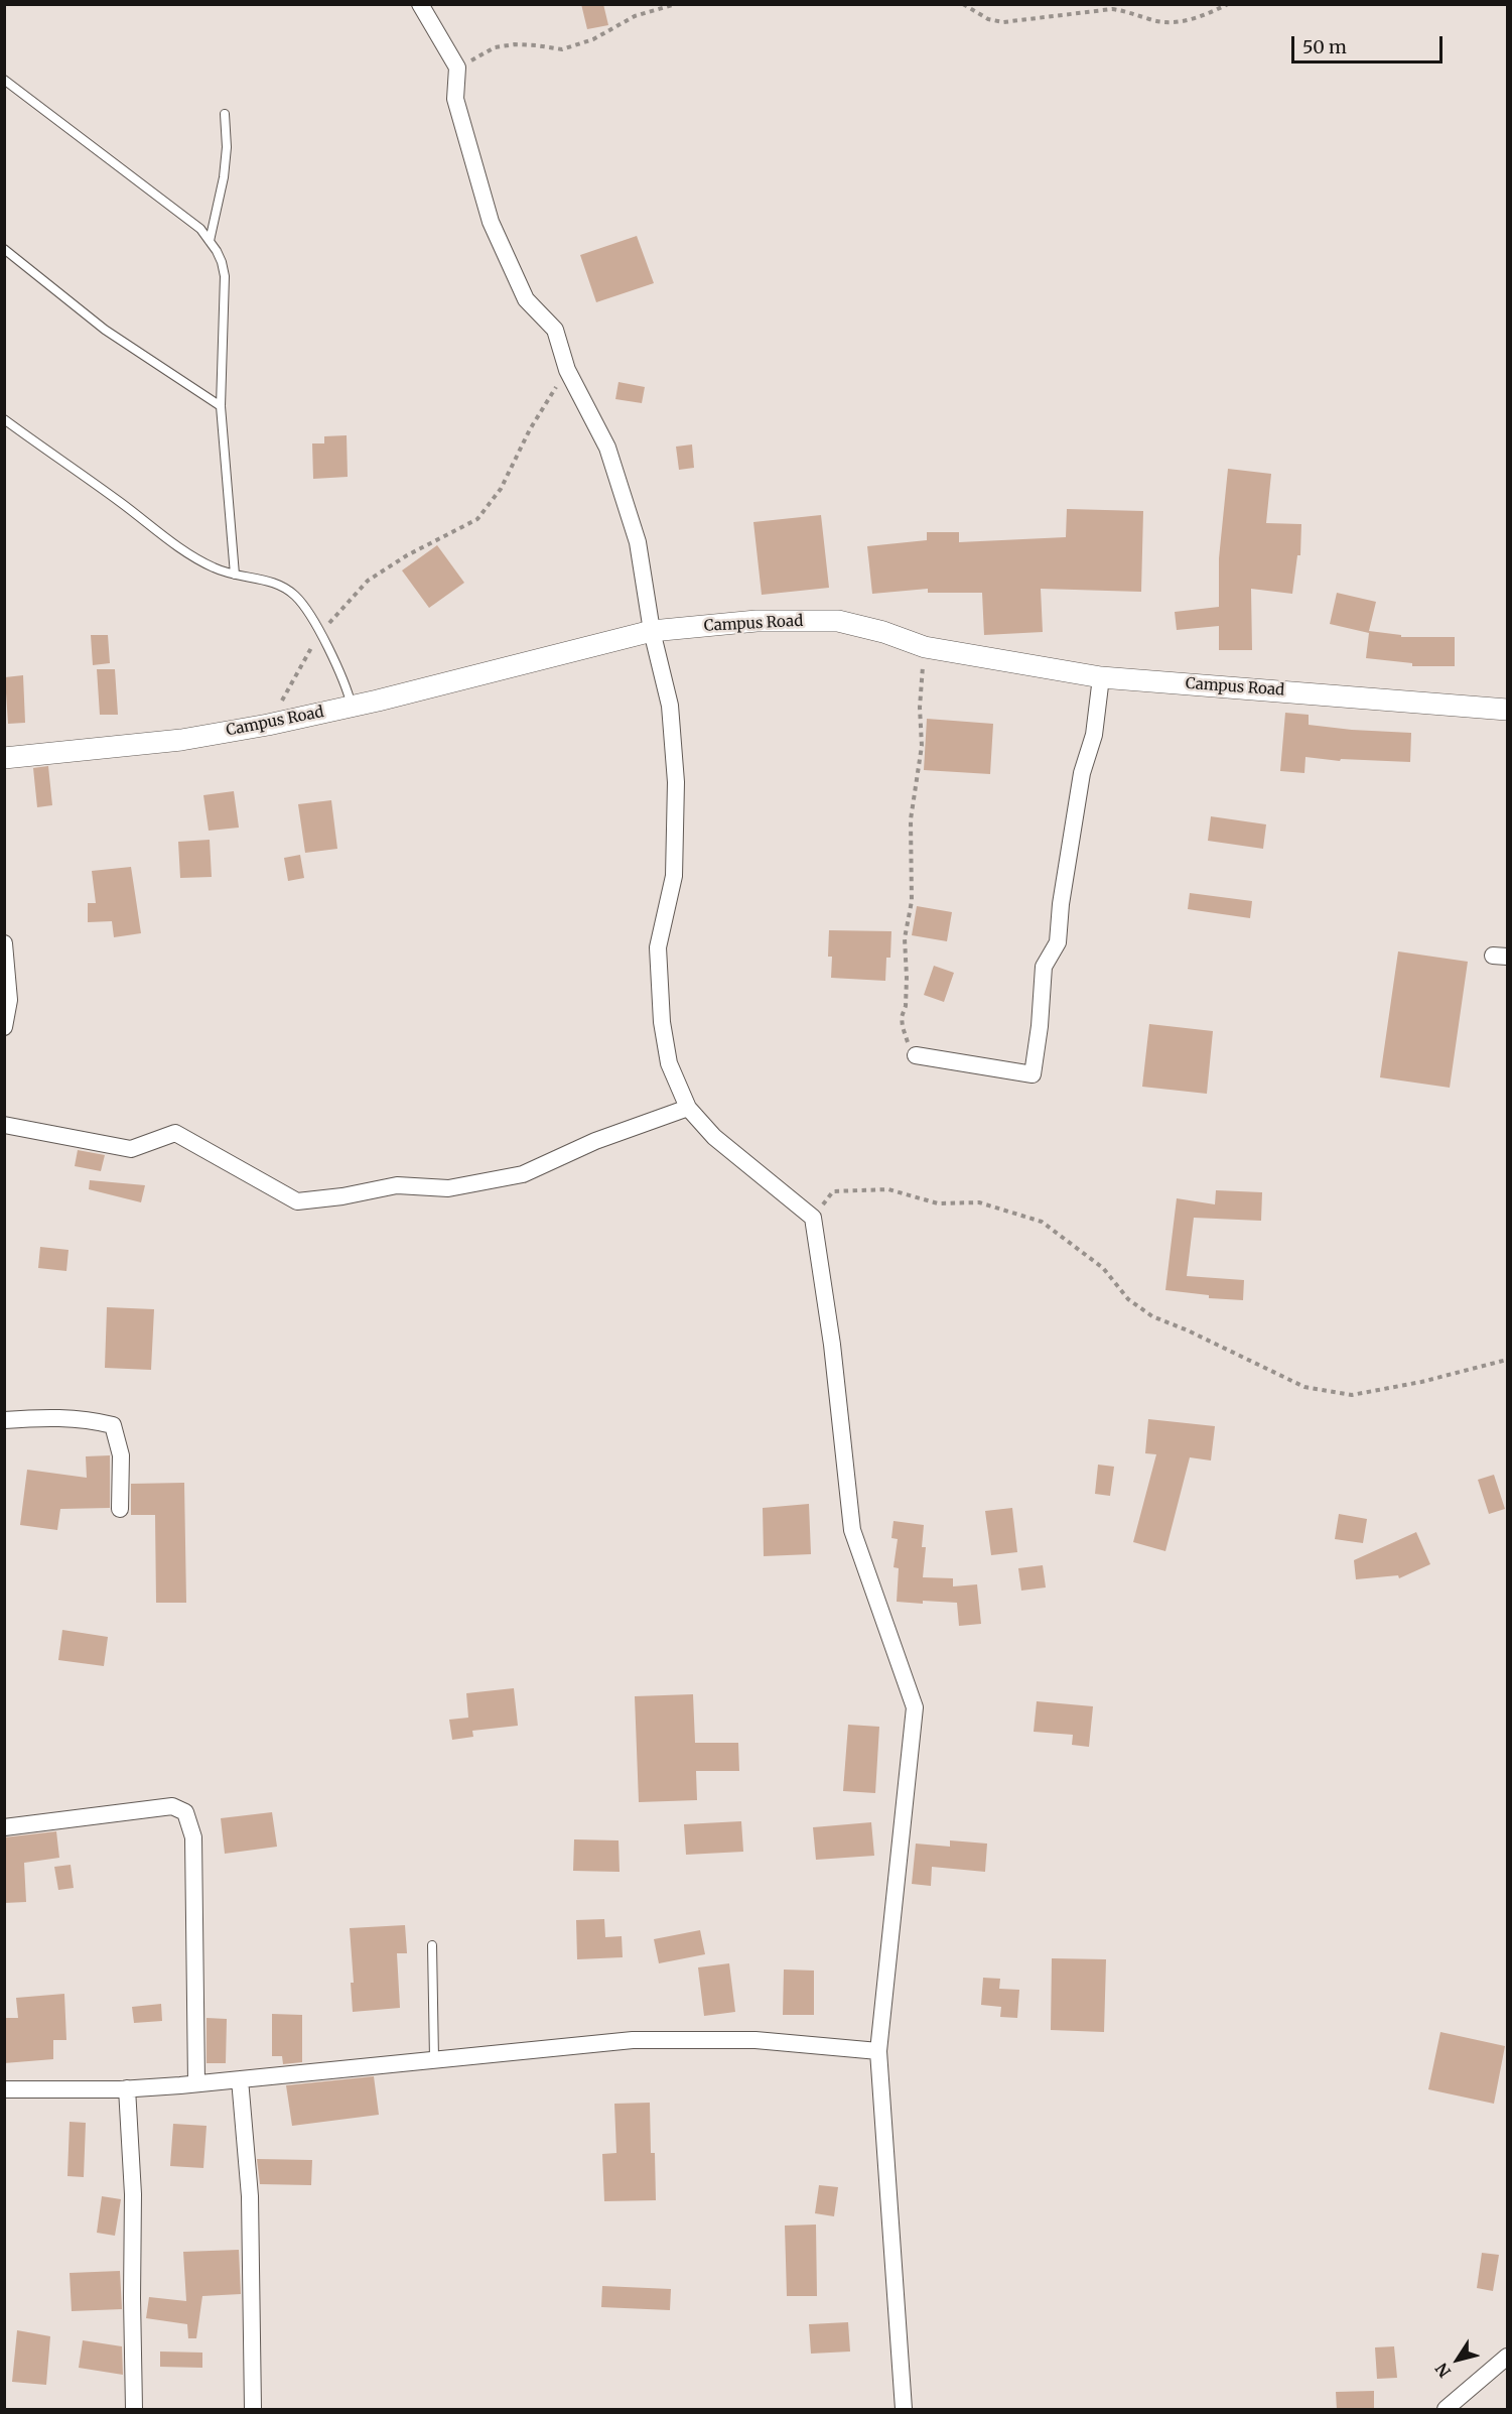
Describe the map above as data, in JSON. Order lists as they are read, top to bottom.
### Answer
{
  "streets": {
    "street": ["Campus Road"]
  },
  "scale_bar": "50 m",
  "north": "bottom left"
}
